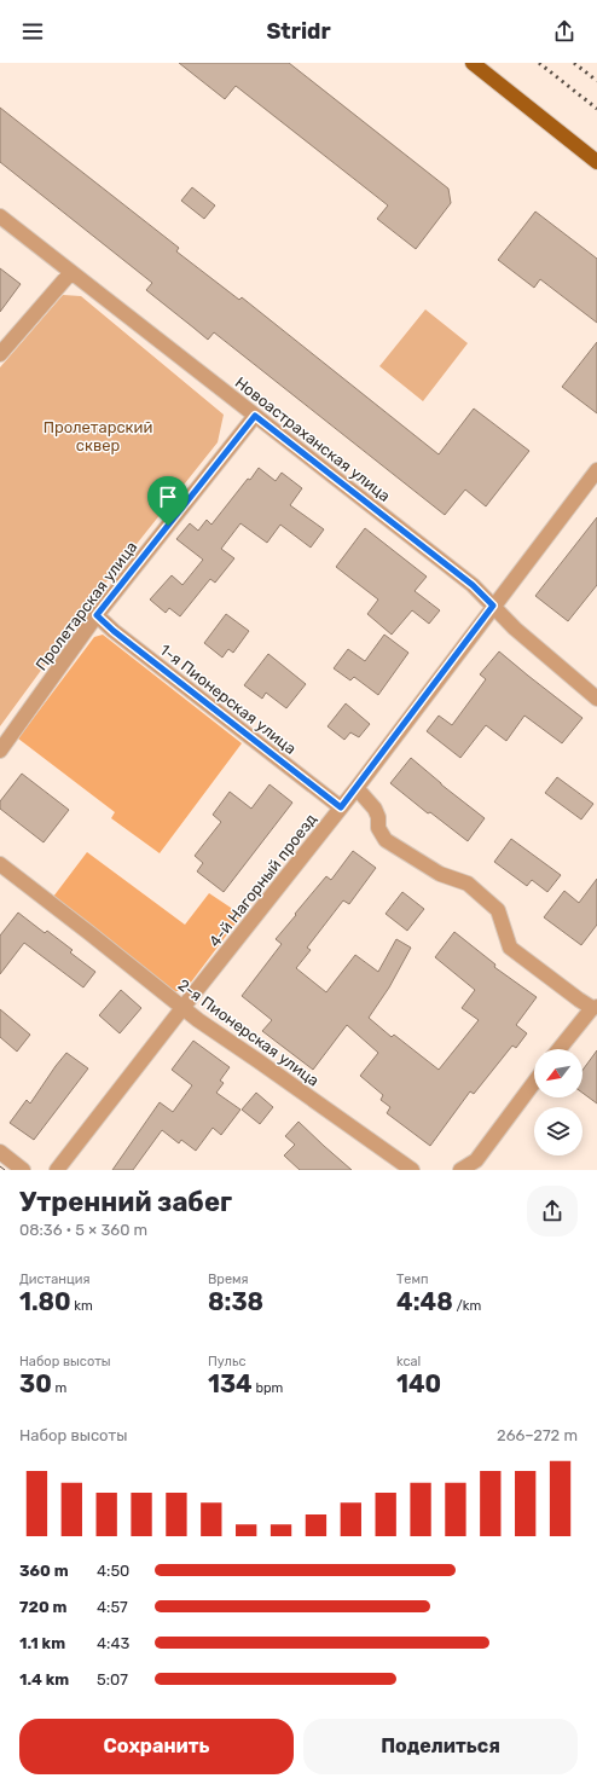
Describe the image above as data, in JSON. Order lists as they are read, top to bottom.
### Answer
{
  "streets": {
    "street": [
      "Новоастраханская улица",
      "Пролетарская улица",
      "1-я Пионерская улица",
      "4-й Нагорный проезд",
      "2-я Пионерская улица"
    ]
  },
  "crossings": [
    ["Новоастраханская улица", "Пролетарская улица"],
    ["Новоастраханская улица", "4-й Нагорный проезд"],
    ["Пролетарская улица", "1-я Пионерская улица"],
    ["1-я Пионерская улица", "4-й Нагорный проезд"],
    ["4-й Нагорный проезд", "2-я Пионерская улица"]
  ],
  "parks": ["Пролетарский сквер"],
  "north": "bottom left",
  "page": {
    "header": "Stridr",
    "heading": ["Утренний забег", "08:36 · 5 × 360 m"],
    "stats": [
      ["Дистанция", "1.80 km"],
      ["Время", "8:38"],
      ["Темп", "4:48 /km"],
      ["Набор высоты", "30 m"],
      ["Пульс", "134 bpm"],
      ["kcal", "140"]
    ],
    "chart": ["Набор высоты", "266–272 m"],
    "list": [
      {
        "name": "360 m",
        "note": "4:50"
      },
      {
        "name": "720 m",
        "note": "4:57"
      },
      {
        "name": "1.1 km",
        "note": "4:43"
      },
      {
        "name": "1.4 km",
        "note": "5:07"
      }
    ],
    "buttons": ["Сохранить", "Поделиться"]
  }
}
